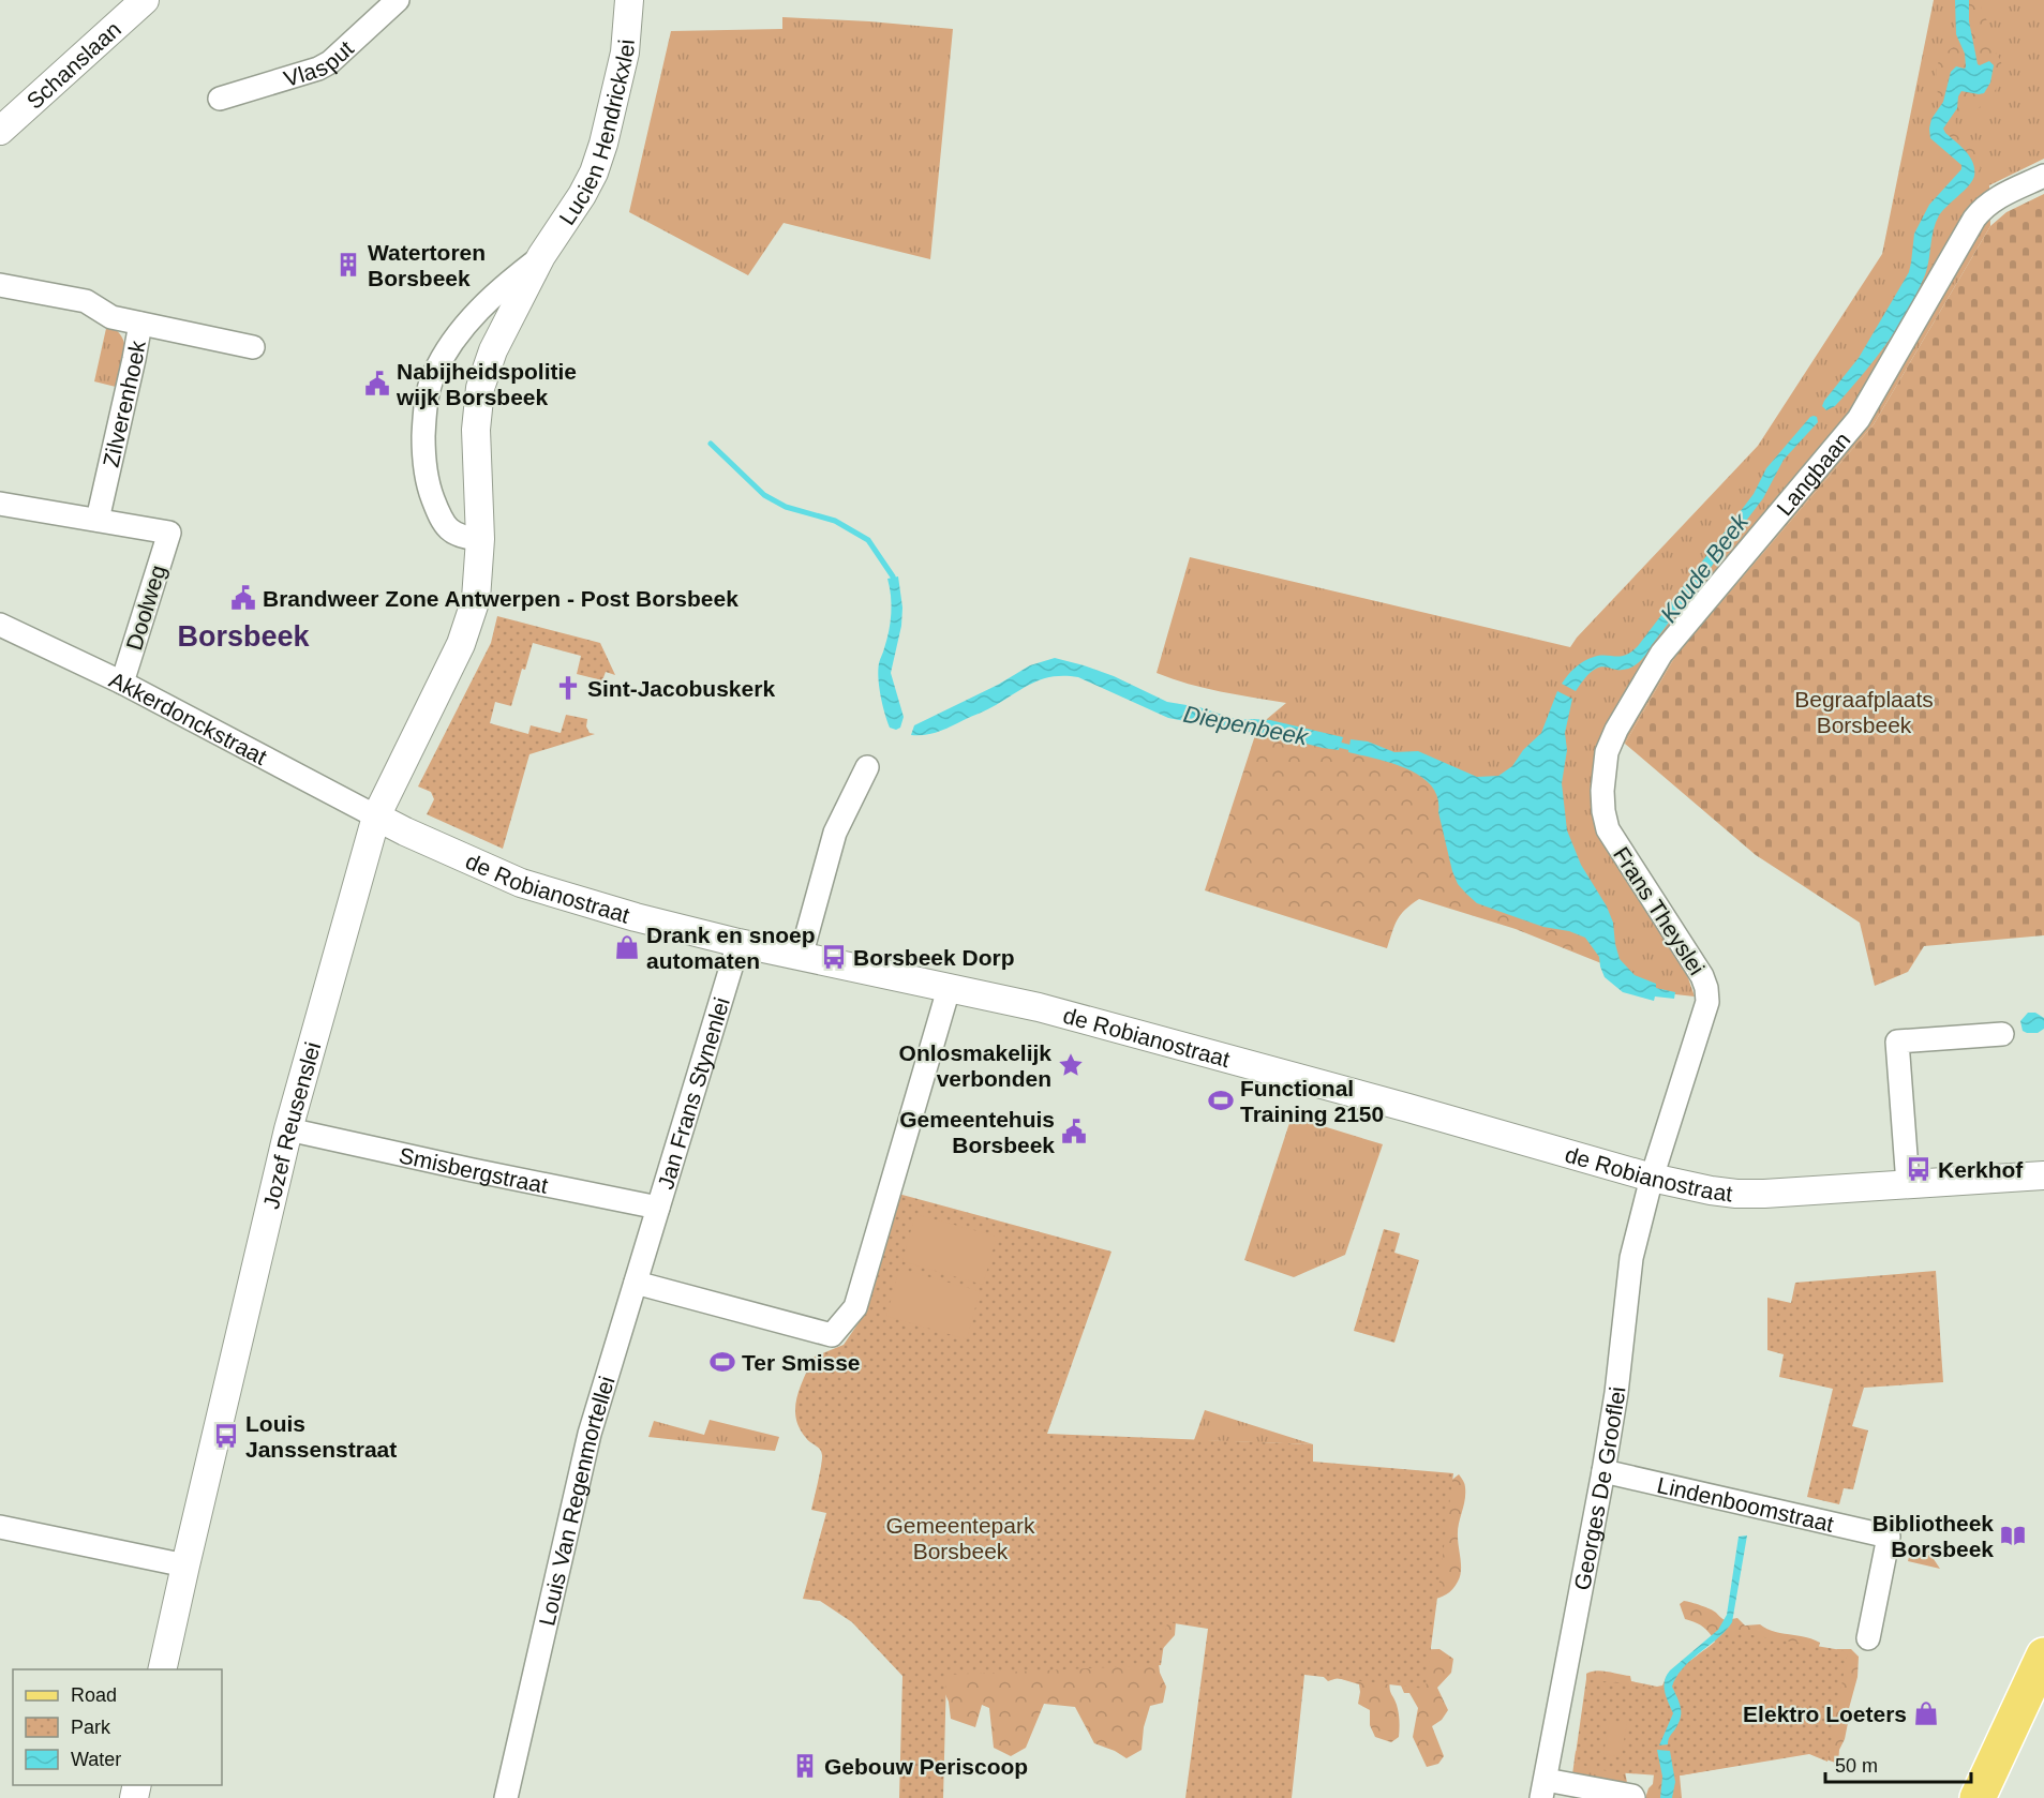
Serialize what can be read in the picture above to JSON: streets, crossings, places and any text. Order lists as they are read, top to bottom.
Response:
{
  "streets": {
    "street": [
      "Vlasput",
      "Schanslaan",
      "Lucien Hendrickxlei",
      "Zilverenhoek",
      "Langbaan",
      "Doolweg",
      "Akkerdonckstraat",
      "de Robianostraat",
      "Frans Theyslei",
      "Jan Frans Stynenlei",
      "Jozef Reusenslei",
      "Smisbergstraat",
      "Georges De Grooflei",
      "Louis Van Regenmortellei",
      "Lindenboomstraat"
    ]
  },
  "crossings": [
    ["Lucien Hendrickxlei", "Jozef Reusenslei"],
    ["Zilverenhoek", "Doolweg"],
    ["Langbaan", "Frans Theyslei"],
    ["Doolweg", "Akkerdonckstraat"],
    ["Akkerdonckstraat", "de Robianostraat"],
    ["Akkerdonckstraat", "Jozef Reusenslei"],
    ["de Robianostraat", "Frans Theyslei"],
    ["de Robianostraat", "Jan Frans Stynenlei"],
    ["de Robianostraat", "Jozef Reusenslei"],
    ["de Robianostraat", "Georges De Grooflei"],
    ["Frans Theyslei", "Georges De Grooflei"],
    ["Jan Frans Stynenlei", "Smisbergstraat"],
    ["Jan Frans Stynenlei", "Louis Van Regenmortellei"],
    ["Jozef Reusenslei", "Smisbergstraat"],
    ["Smisbergstraat", "Louis Van Regenmortellei"],
    ["Georges De Grooflei", "Lindenboomstraat"]
  ],
  "districts": ["Borsbeek"],
  "water": ["Koude Beek", "Diepenbeek"],
  "parks": ["Begraafplaats Borsbeek", "Gemeentepark Borsbeek"],
  "places": {
    "building": ["Watertoren Borsbeek", "Gebouw Periscoop"],
    "public building": ["Nabijheidspolitie wijk Borsbeek", "Brandweer Zone Antwerpen - Post Borsbeek", "Gemeentehuis Borsbeek"],
    "church": ["Sint-Jacobuskerk"],
    "shop": ["Drank en snoep automaten", "Elektro Loeters"],
    "bus stop": ["Borsbeek Dorp", "Kerkhof", "Louis Janssenstraat"],
    "place": ["Onlosmakelijk verbonden"],
    "sports": ["Functional Training 2150", "Ter Smisse"],
    "library": ["Bibliotheek Borsbeek"]
  },
  "legend": ["Road", "Park", "Water"],
  "scale_bar": "50 m"
}
